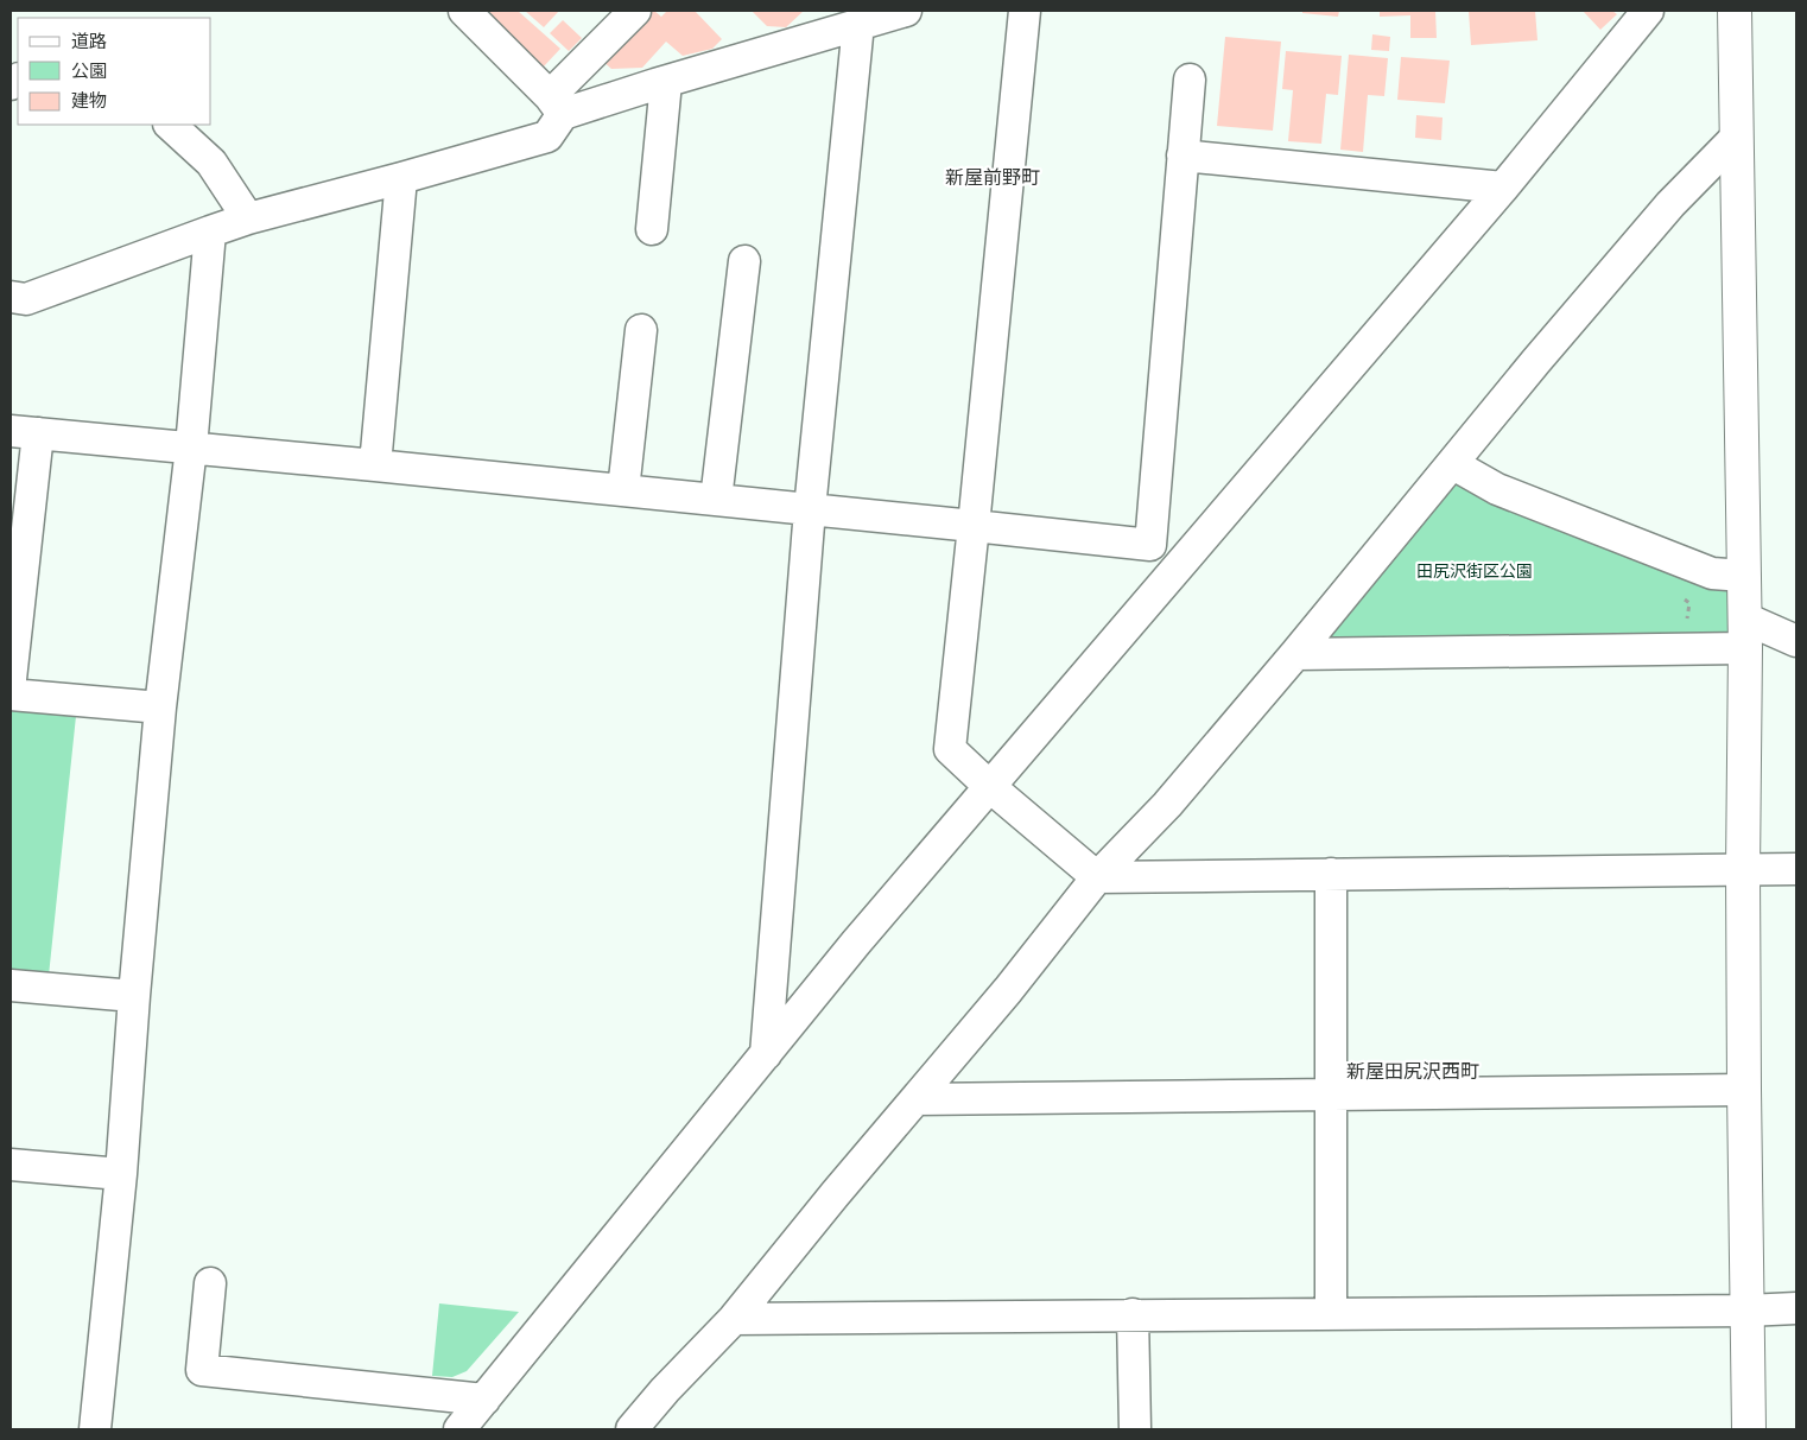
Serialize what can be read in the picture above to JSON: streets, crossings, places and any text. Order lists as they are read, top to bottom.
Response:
{
  "districts": ["新屋前野町", "新屋田尻沢西町"],
  "parks": ["田尻沢街区公園"],
  "legend": ["道路", "公園", "建物"]
}
